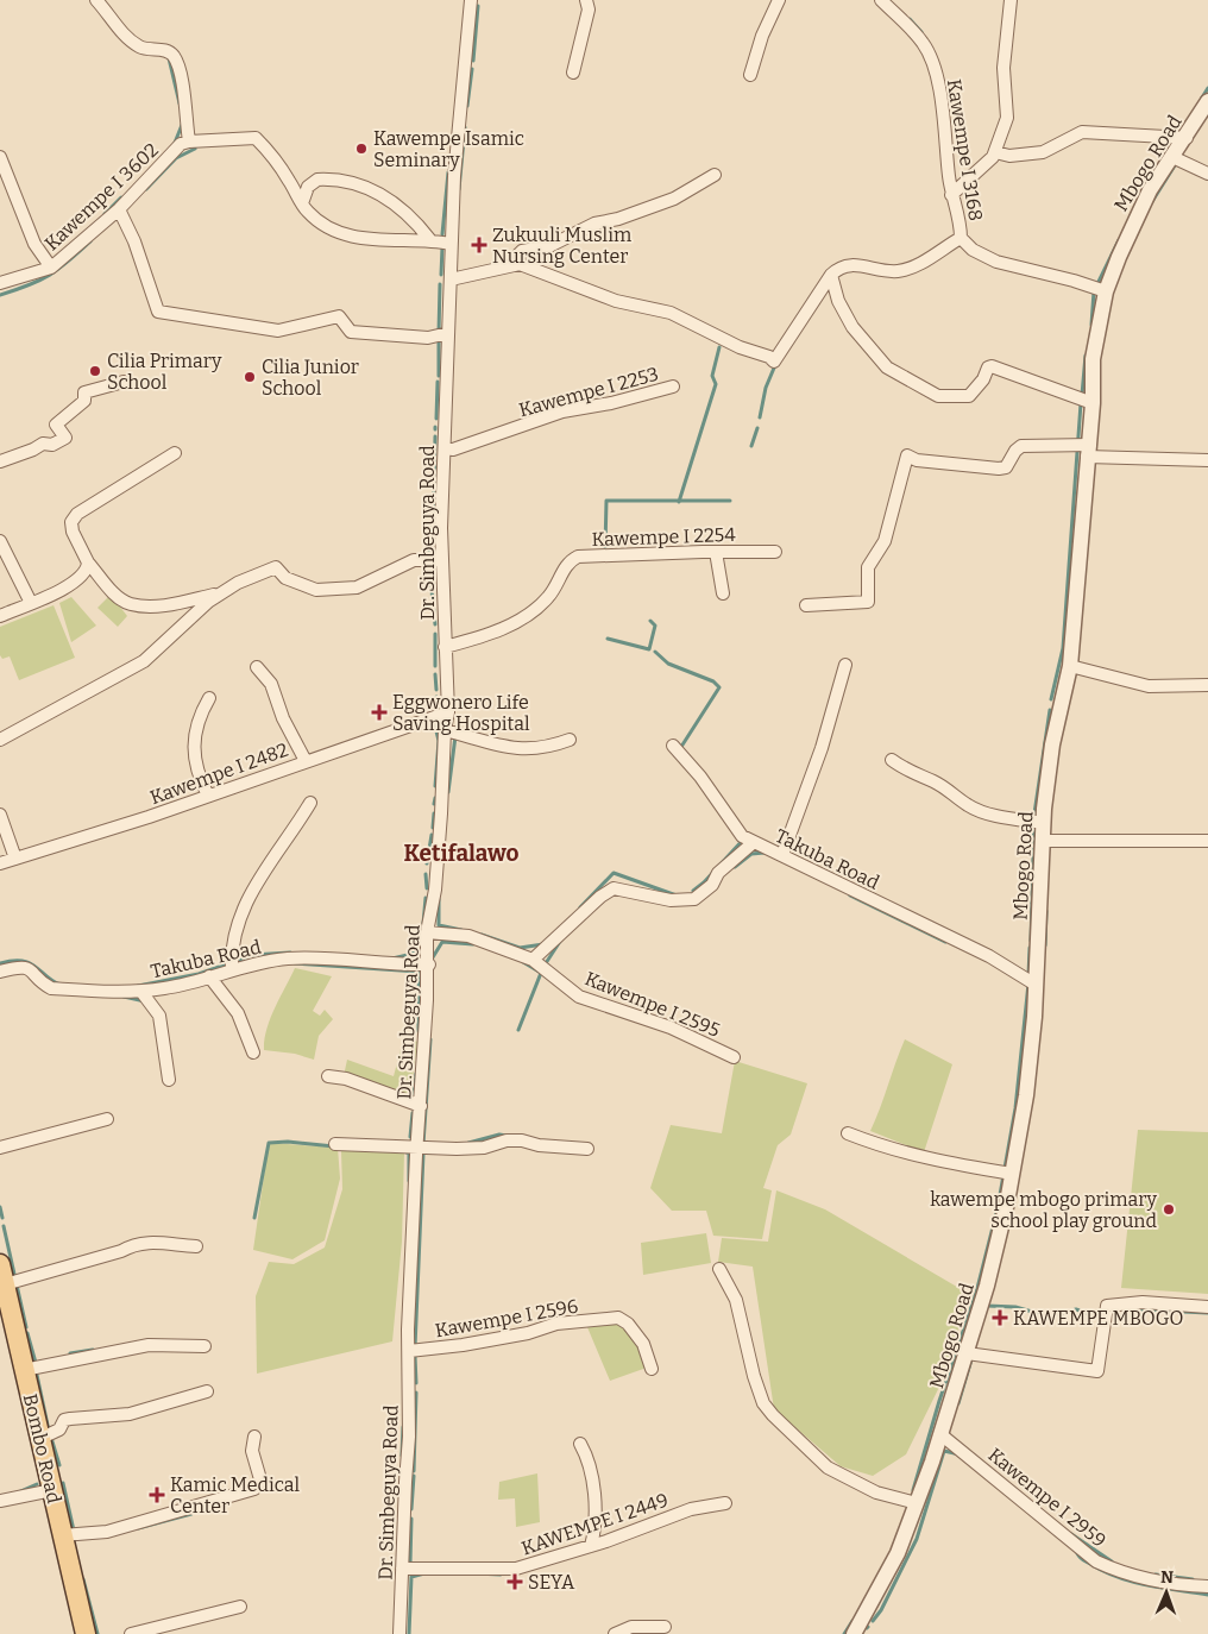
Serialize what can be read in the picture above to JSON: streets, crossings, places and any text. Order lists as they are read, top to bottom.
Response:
{
  "streets": {
    "main road": ["Bombo Road"],
    "street": [
      "Kawempe I 3168",
      "Mbogo Road",
      "Kawempe I 3602",
      "Kawempe I 2253",
      "Dr. Simbeguya Road",
      "Kawempe I 2254",
      "Kawempe I 2482",
      "Takuba Road",
      "Kawempe I 2595",
      "Kawempe I 2596",
      "Kawempe I 2959",
      "KAWEMPE I 2449"
    ]
  },
  "crossings": [
    ["Kawempe I 3168", "Mbogo Road"],
    ["Mbogo Road", "Takuba Road"],
    ["Mbogo Road", "Kawempe I 2959"],
    ["Kawempe I 2253", "Dr. Simbeguya Road"],
    ["Dr. Simbeguya Road", "Kawempe I 2254"],
    ["Dr. Simbeguya Road", "Kawempe I 2482"],
    ["Dr. Simbeguya Road", "Takuba Road"],
    ["Dr. Simbeguya Road", "Kawempe I 2596"],
    ["Dr. Simbeguya Road", "KAWEMPE I 2449"],
    ["Takuba Road", "Kawempe I 2595"]
  ],
  "districts": ["Ketifalawo"],
  "places": {
    "other": [
      "Kawempe Isamic Seminary",
      "Cilia Primary School",
      "Cilia Junior School",
      "kawempe mbogo primary school play ground"
    ],
    "health": [
      "Zukuuli Muslim Nursing Center",
      "Eggwonero Life Saving Hospital",
      "KAWEMPE MBOGO",
      "Kamic Medical Center",
      "SEYA"
    ]
  },
  "north": "top"
}
